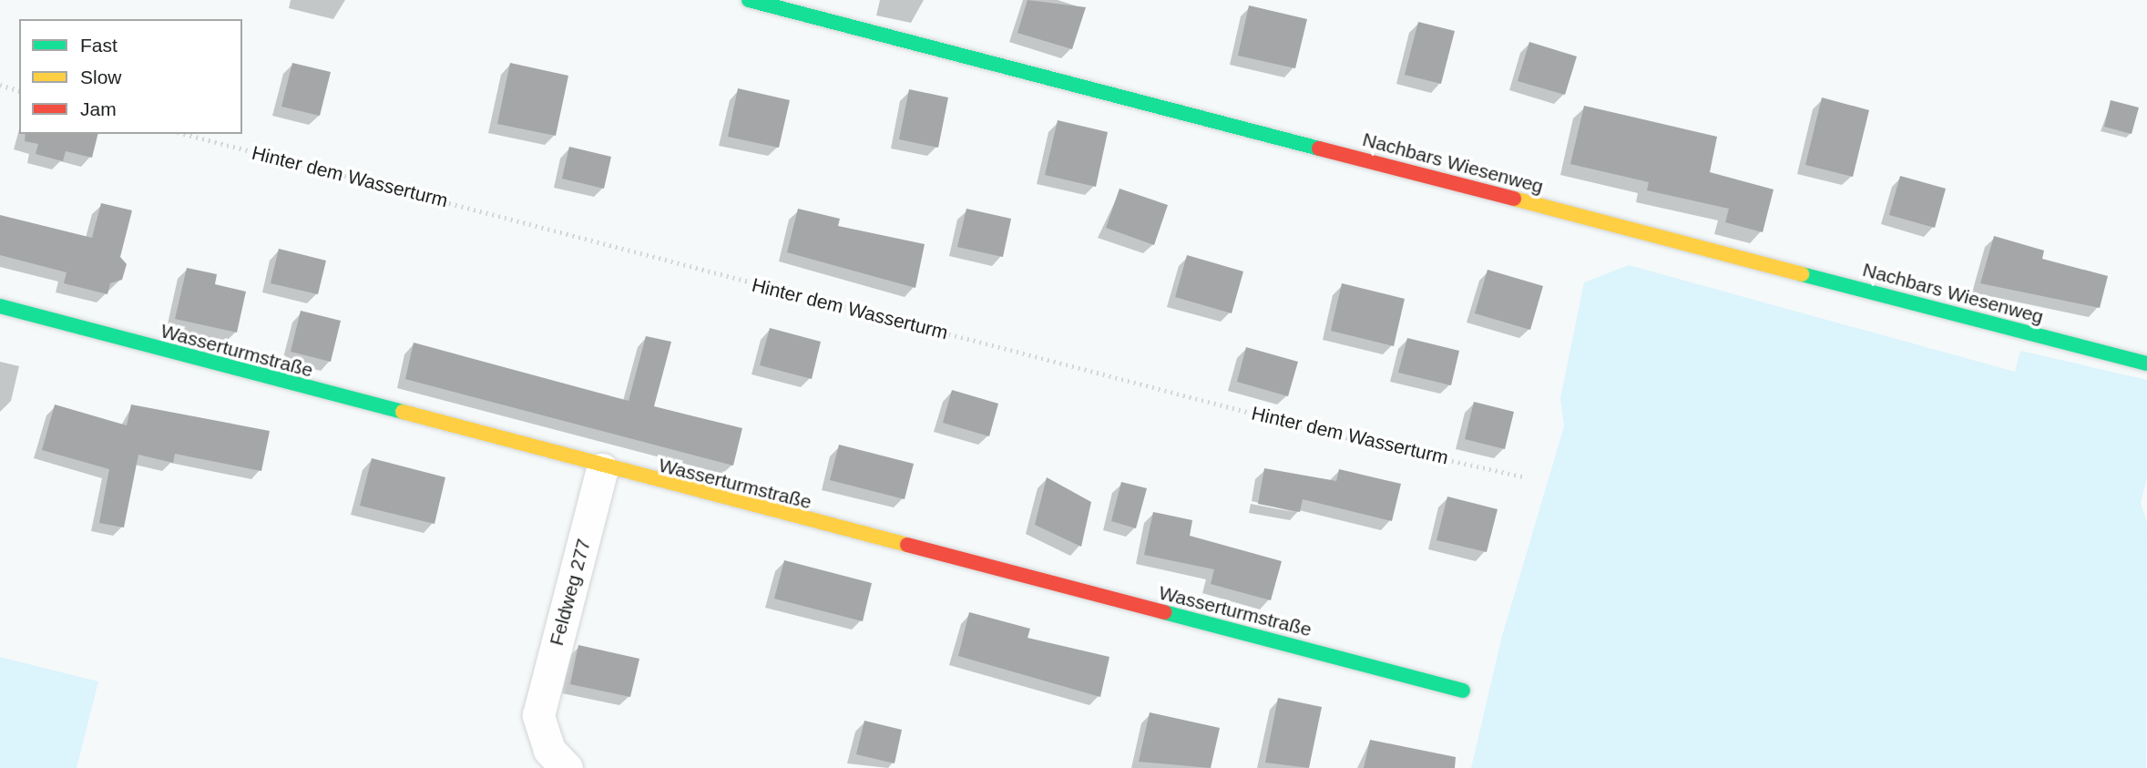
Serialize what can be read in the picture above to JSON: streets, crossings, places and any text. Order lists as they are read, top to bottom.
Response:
{
  "streets": {
    "street": ["Nachbars Wiesenweg", "Wasserturmstraße", "Feldweg 277"],
    "path": ["Hinter dem Wasserturm"]
  },
  "crossings": [
    ["Wasserturmstraße", "Feldweg 277"]
  ],
  "legend": ["Fast", "Slow", "Jam"]
}
